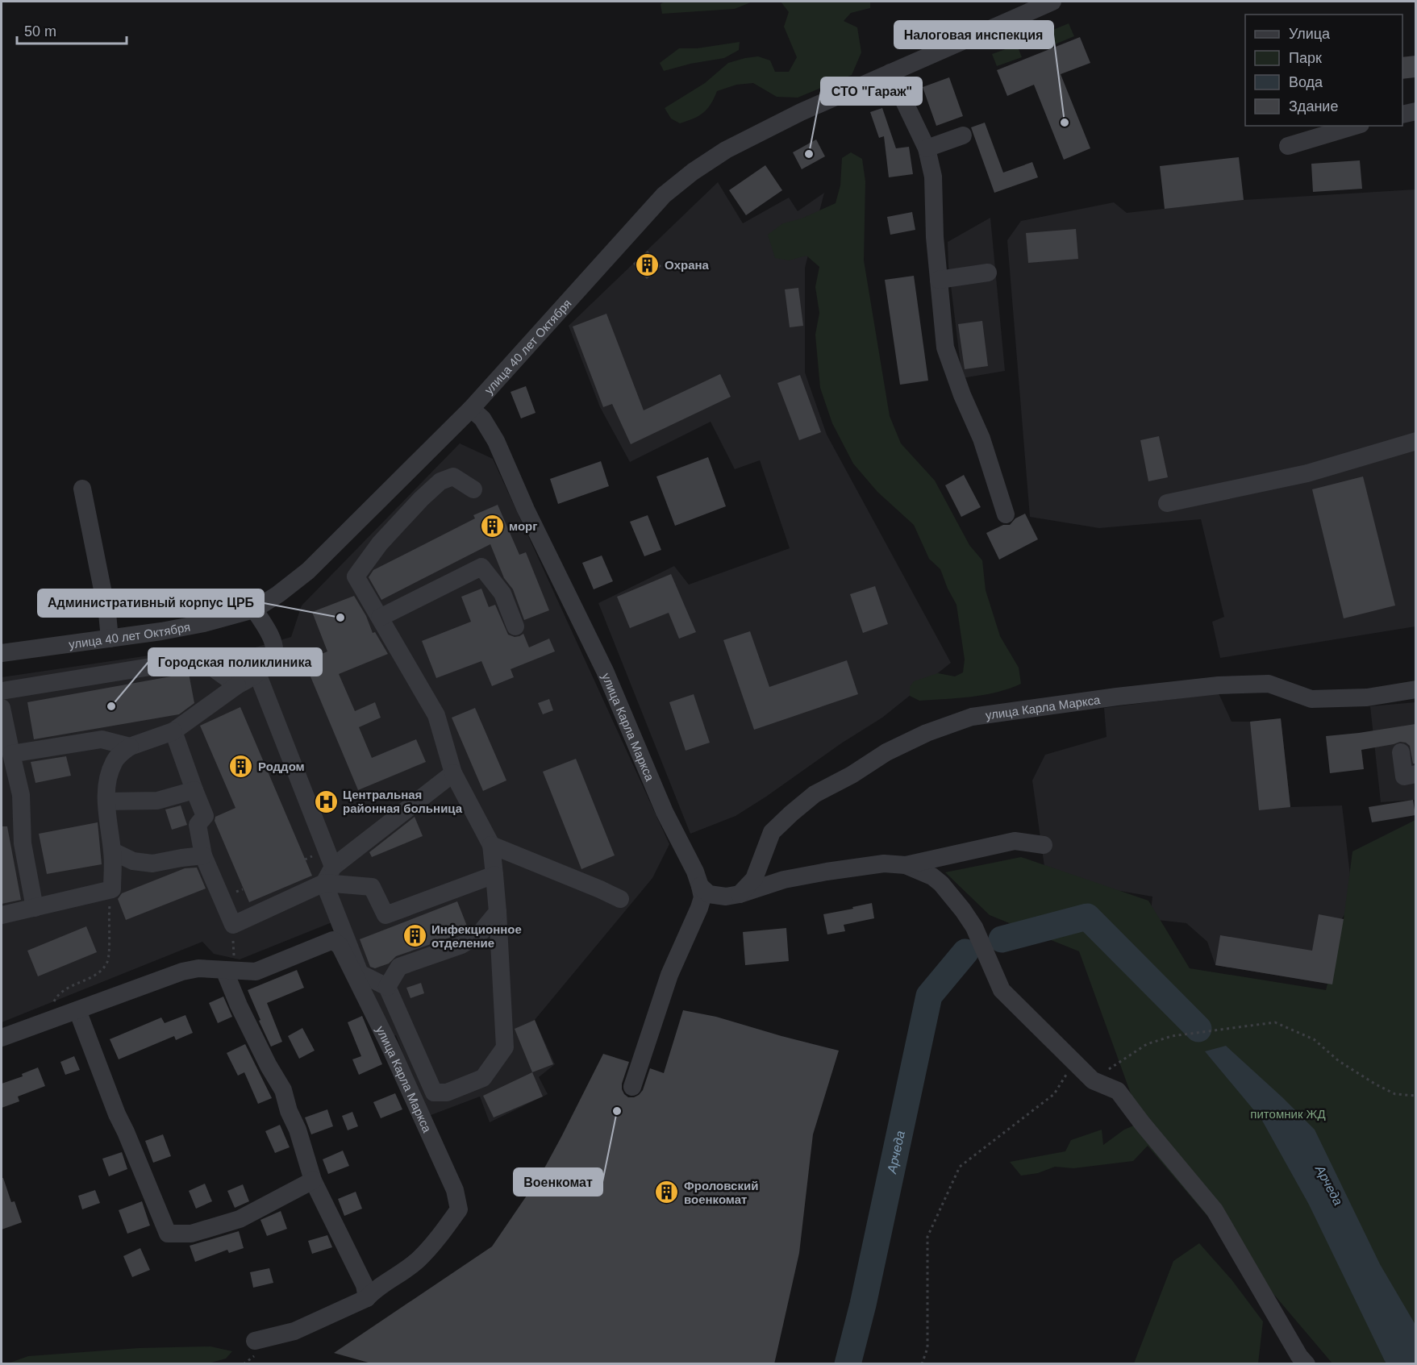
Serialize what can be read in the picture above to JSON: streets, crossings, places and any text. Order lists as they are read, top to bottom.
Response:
{
  "streets": {
    "street": ["улица 40 лет Октября", "улица Карла Маркса"]
  },
  "crossings": [
    ["улица 40 лет Октября", "улица Карла Маркса"]
  ],
  "water": ["Арчеда"],
  "parks": ["питомник ЖД"],
  "places": {
    "other": [
      "Налоговая инспекция",
      "СТО \"Гараж\"",
      "Административный корпус ЦРБ",
      "Городская поликлиника",
      "Военкомат"
    ],
    "building": [
      "Охрана",
      "морг",
      "Роддом",
      "Инфекционное отделение",
      "Фроловский военкомат"
    ],
    "hospital": ["Центральная районная больница"]
  },
  "legend": [
    "Улица",
    "Парк",
    "Вода",
    "Здание"
  ],
  "scale_bar": "50 m"
}
